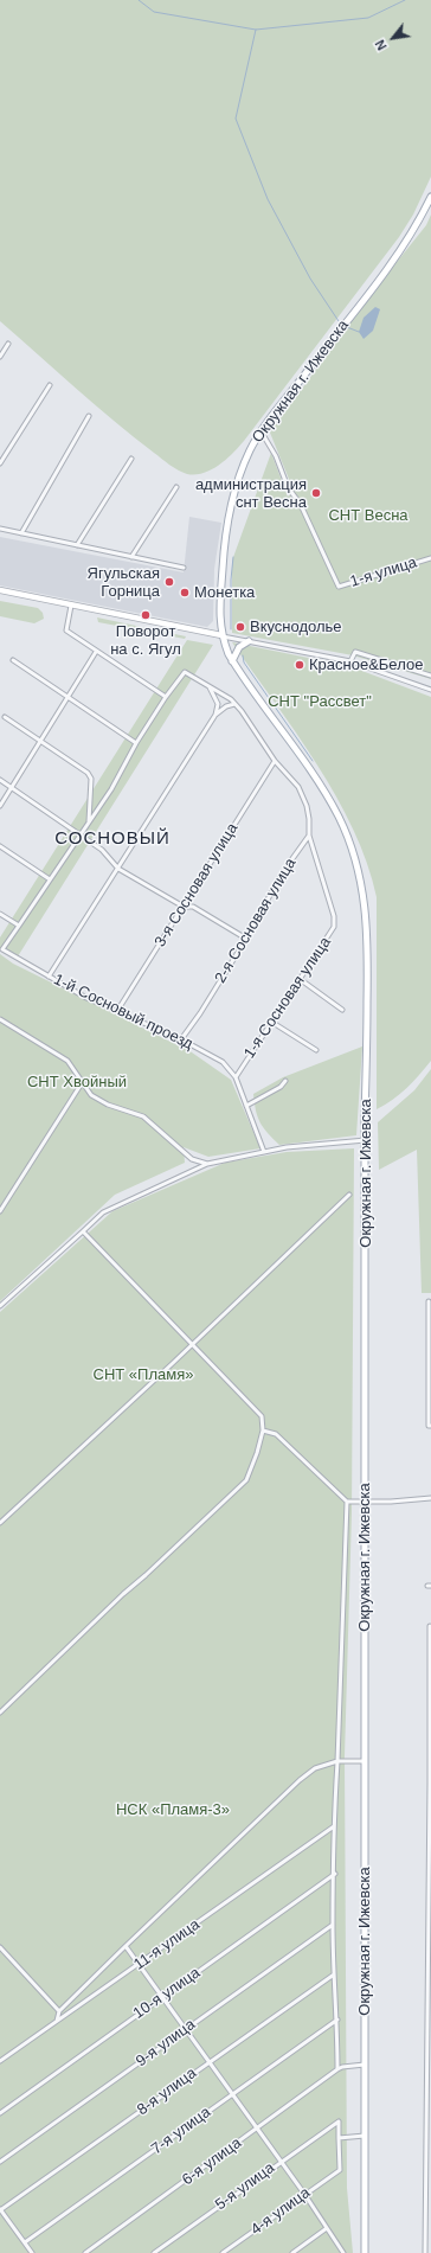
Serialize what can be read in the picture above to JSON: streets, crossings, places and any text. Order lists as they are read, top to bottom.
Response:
{
  "streets": {
    "main road": ["Окружная г. Ижевска"],
    "street": [
      "1-я улица",
      "3-я Сосновая улица",
      "2-я Сосновая улица",
      "1-я Сосновая улица",
      "1-й Сосновый проезд",
      "11-я улица",
      "10-я улица",
      "9-я улица",
      "8-я улица",
      "7-я улица",
      "6-я улица",
      "5-я улица",
      "4-я улица"
    ]
  },
  "crossings": [
    ["Окружная г. Ижевска", "1-я улица"],
    ["3-я Сосновая улица", "1-й Сосновый проезд"],
    ["2-я Сосновая улица", "1-я Сосновая улица"],
    ["2-я Сосновая улица", "1-й Сосновый проезд"],
    ["1-я Сосновая улица", "1-й Сосновый проезд"],
    ["5-я улица", "4-я улица"]
  ],
  "districts": ["СОСНОВЫЙ"],
  "parks": [
    "СНТ Весна",
    "СНТ \"Рассвет\"",
    "СНТ Хвойный",
    "СНТ «Пламя»",
    "НСК «Пламя-3»"
  ],
  "places": [
    "администрация снт Весна",
    "Ягульская Горница",
    "Монетка",
    "Поворот на с. Ягул",
    "Вкуснодолье",
    "Красное&Белое"
  ],
  "north": "bottom left"
}
